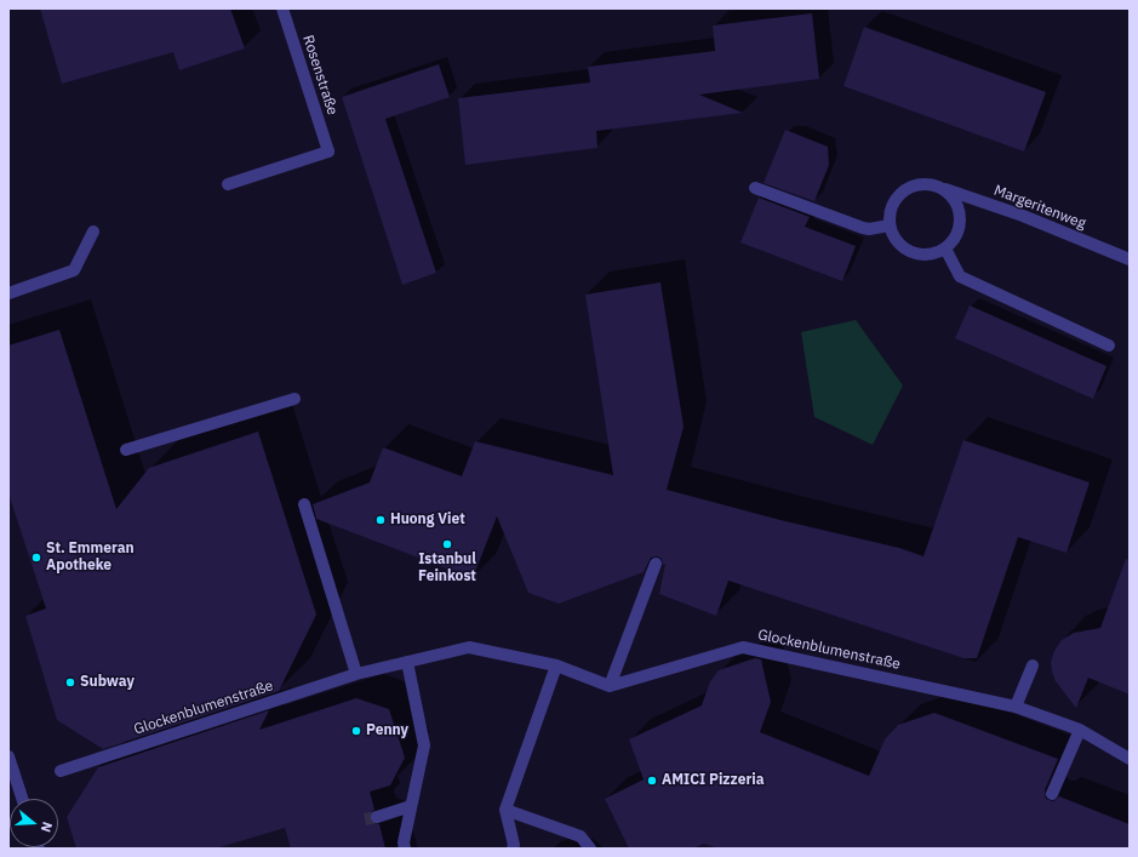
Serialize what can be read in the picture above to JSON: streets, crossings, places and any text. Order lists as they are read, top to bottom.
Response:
{
  "streets": {
    "street": ["Rosenstraße", "Margeritenweg", "Glockenblumenstraße"]
  },
  "places": [
    "Huong Viet",
    "Istanbul Feinkost",
    "St. Emmeran Apotheke",
    "Subway",
    "Penny",
    "AMICI Pizzeria"
  ],
  "north": "right"
}
